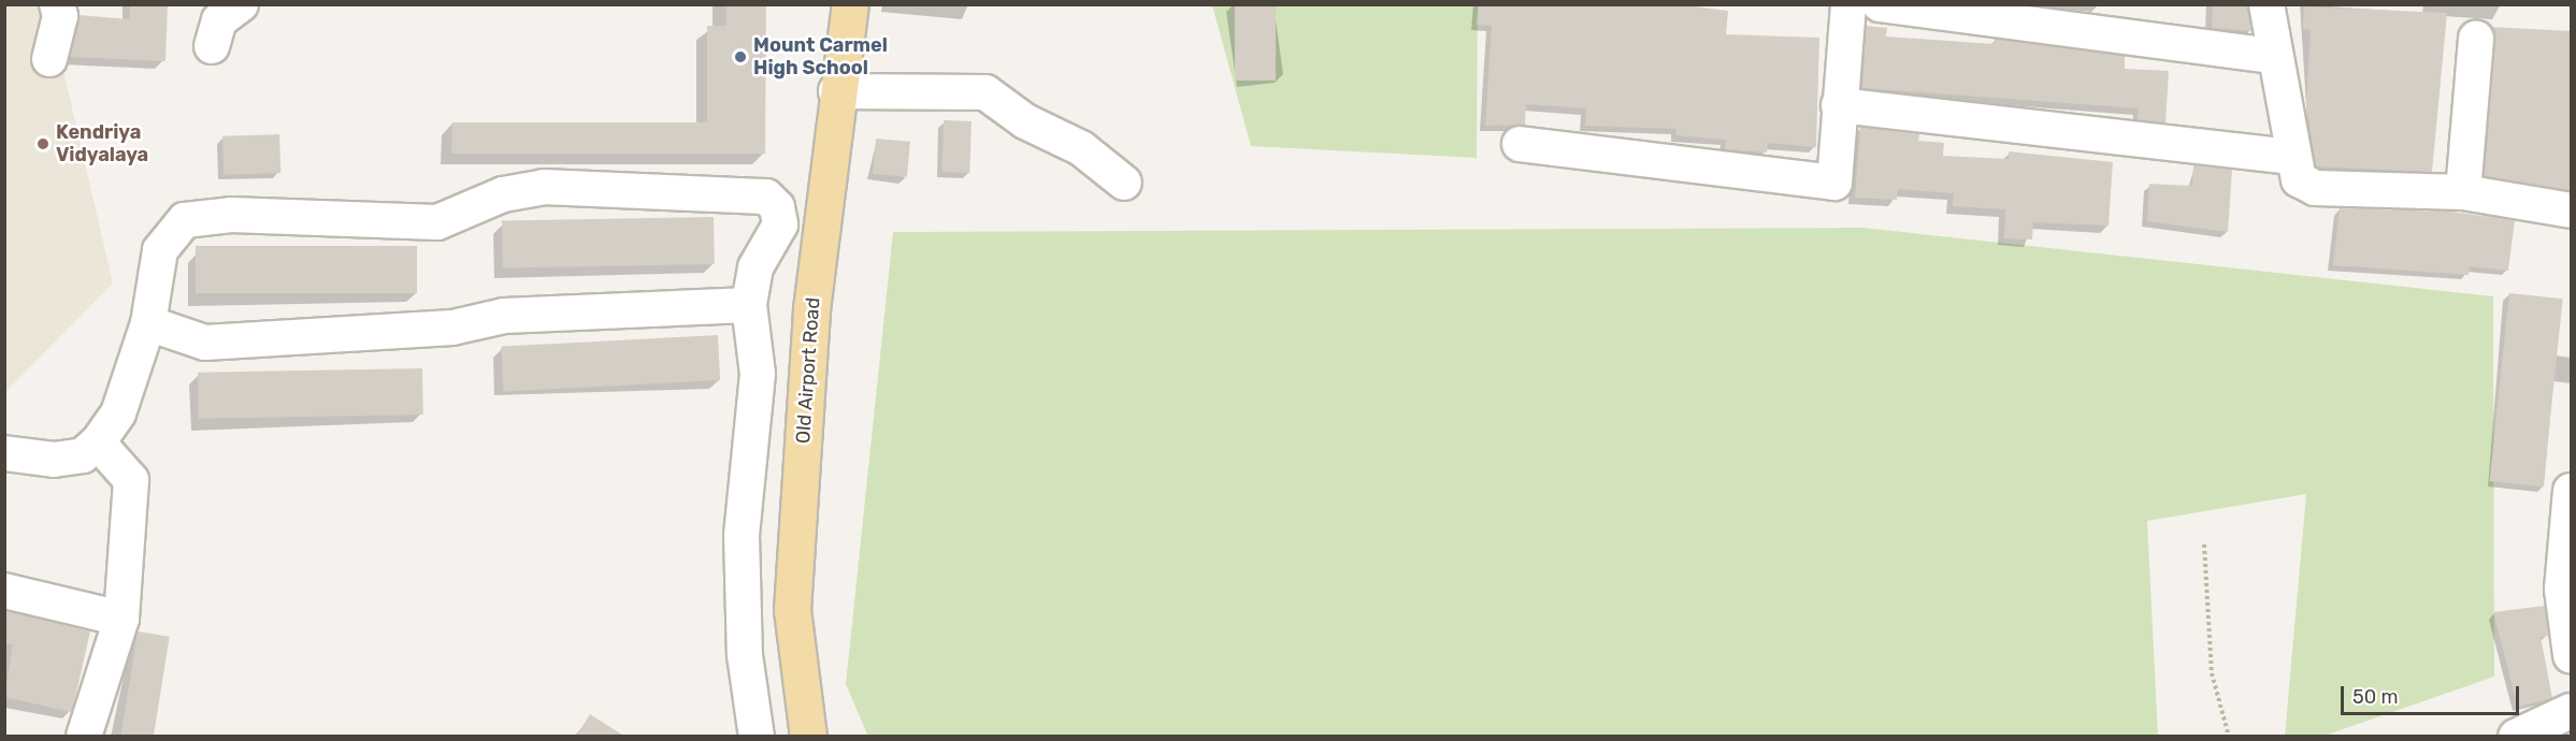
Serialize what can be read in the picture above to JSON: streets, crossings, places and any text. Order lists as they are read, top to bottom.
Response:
{
  "streets": {
    "main road": ["Old Airport Road"]
  },
  "places": ["Mount Carmel High School", "Kendriya Vidyalaya"],
  "scale_bar": "50 m"
}
